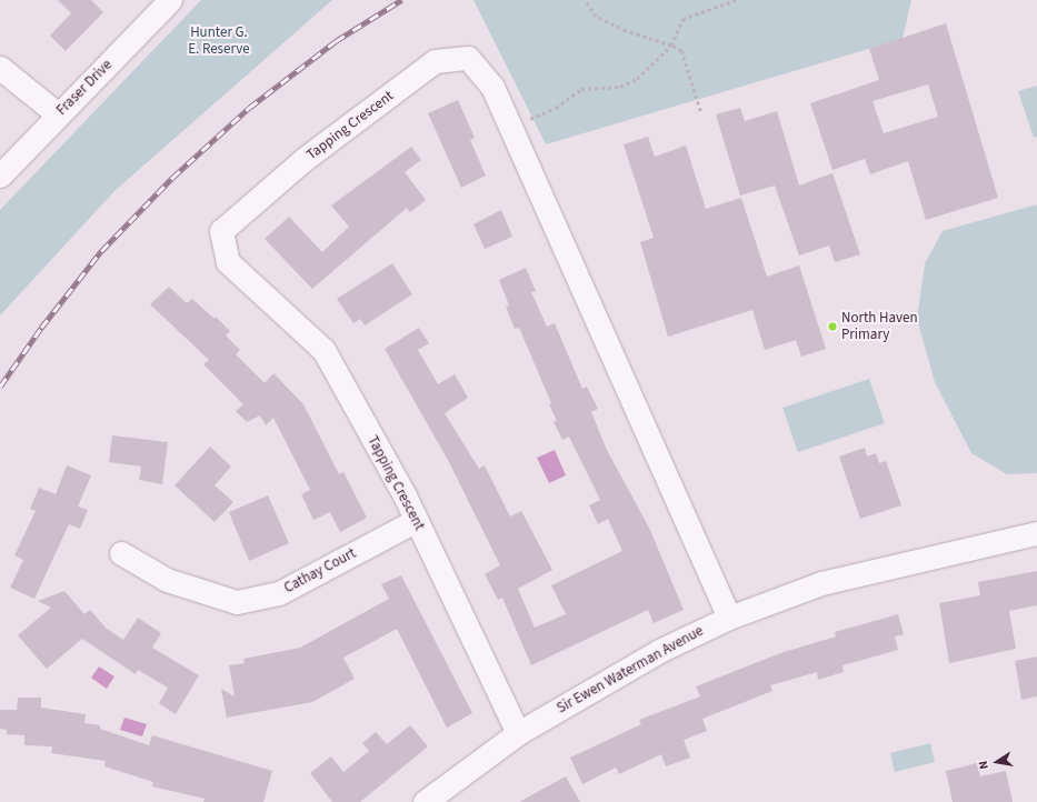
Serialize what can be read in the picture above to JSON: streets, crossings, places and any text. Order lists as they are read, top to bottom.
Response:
{
  "streets": {
    "street": [
      "Fraser Drive",
      "Tapping Crescent",
      "Cathay Court",
      "Sir Ewen Waterman Avenue"
    ]
  },
  "crossings": [
    ["Tapping Crescent", "Cathay Court"],
    ["Tapping Crescent", "Sir Ewen Waterman Avenue"]
  ],
  "parks": ["Hunter G. E. Reserve"],
  "places": ["North Haven Primary"],
  "north": "left"
}
